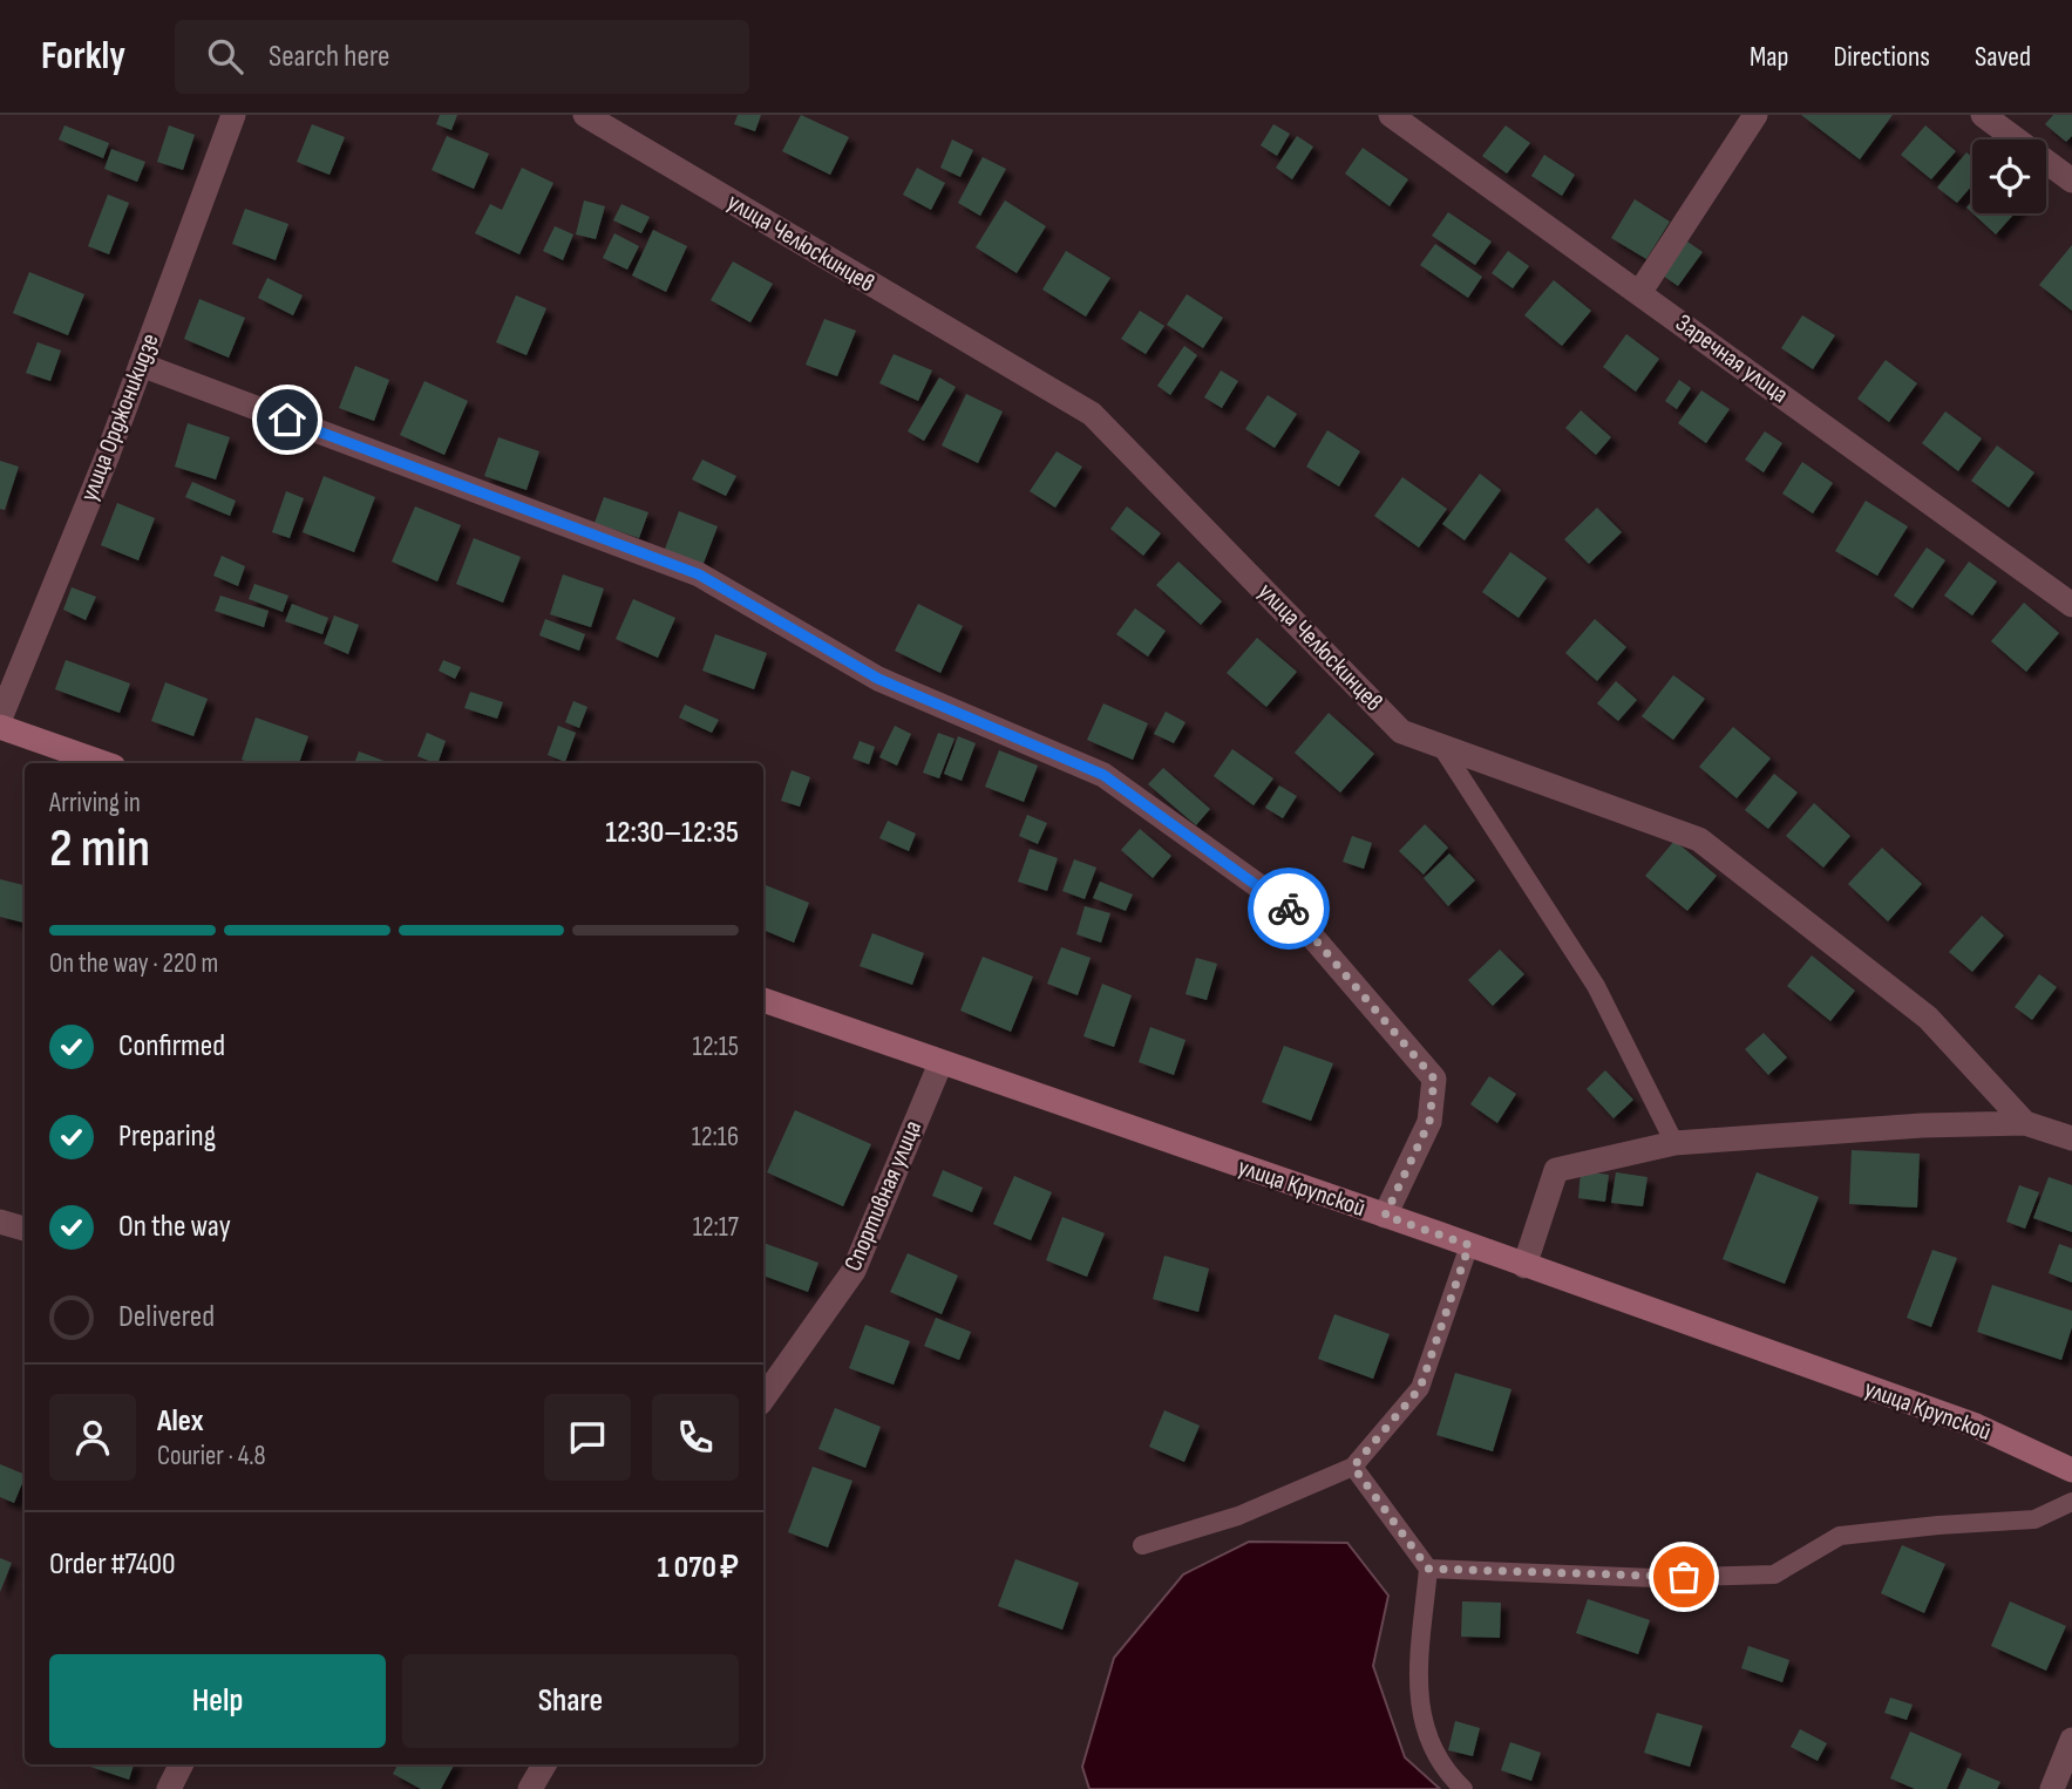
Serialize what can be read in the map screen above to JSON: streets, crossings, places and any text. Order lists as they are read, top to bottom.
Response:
{
  "streets": {
    "street": [
      "улица Челюскинцев",
      "Заречная улица",
      "улица Орджоникидзе",
      "улица Крупской",
      "Спортивная улица"
    ]
  },
  "crossings": [
    ["улица Крупской", "Спортивная улица"]
  ],
  "page": {
    "header": "Forkly",
    "search": "Search here",
    "nav": ["Map", "Directions", "Saved"],
    "heading": ["2 min", "Arriving in", "12:30–12:35"],
    "panel": [
      "Alex",
      "Courier · 4.8",
      "Order #7400",
      "1 070 ₽"
    ],
    "bar": "On the way · 220 m",
    "list": [
      ["Confirmed", "12:15"],
      ["Preparing", "12:16"],
      ["On the way", "12:17"],
      "Delivered"
    ],
    "buttons": ["Help", "Share"]
  }
}
